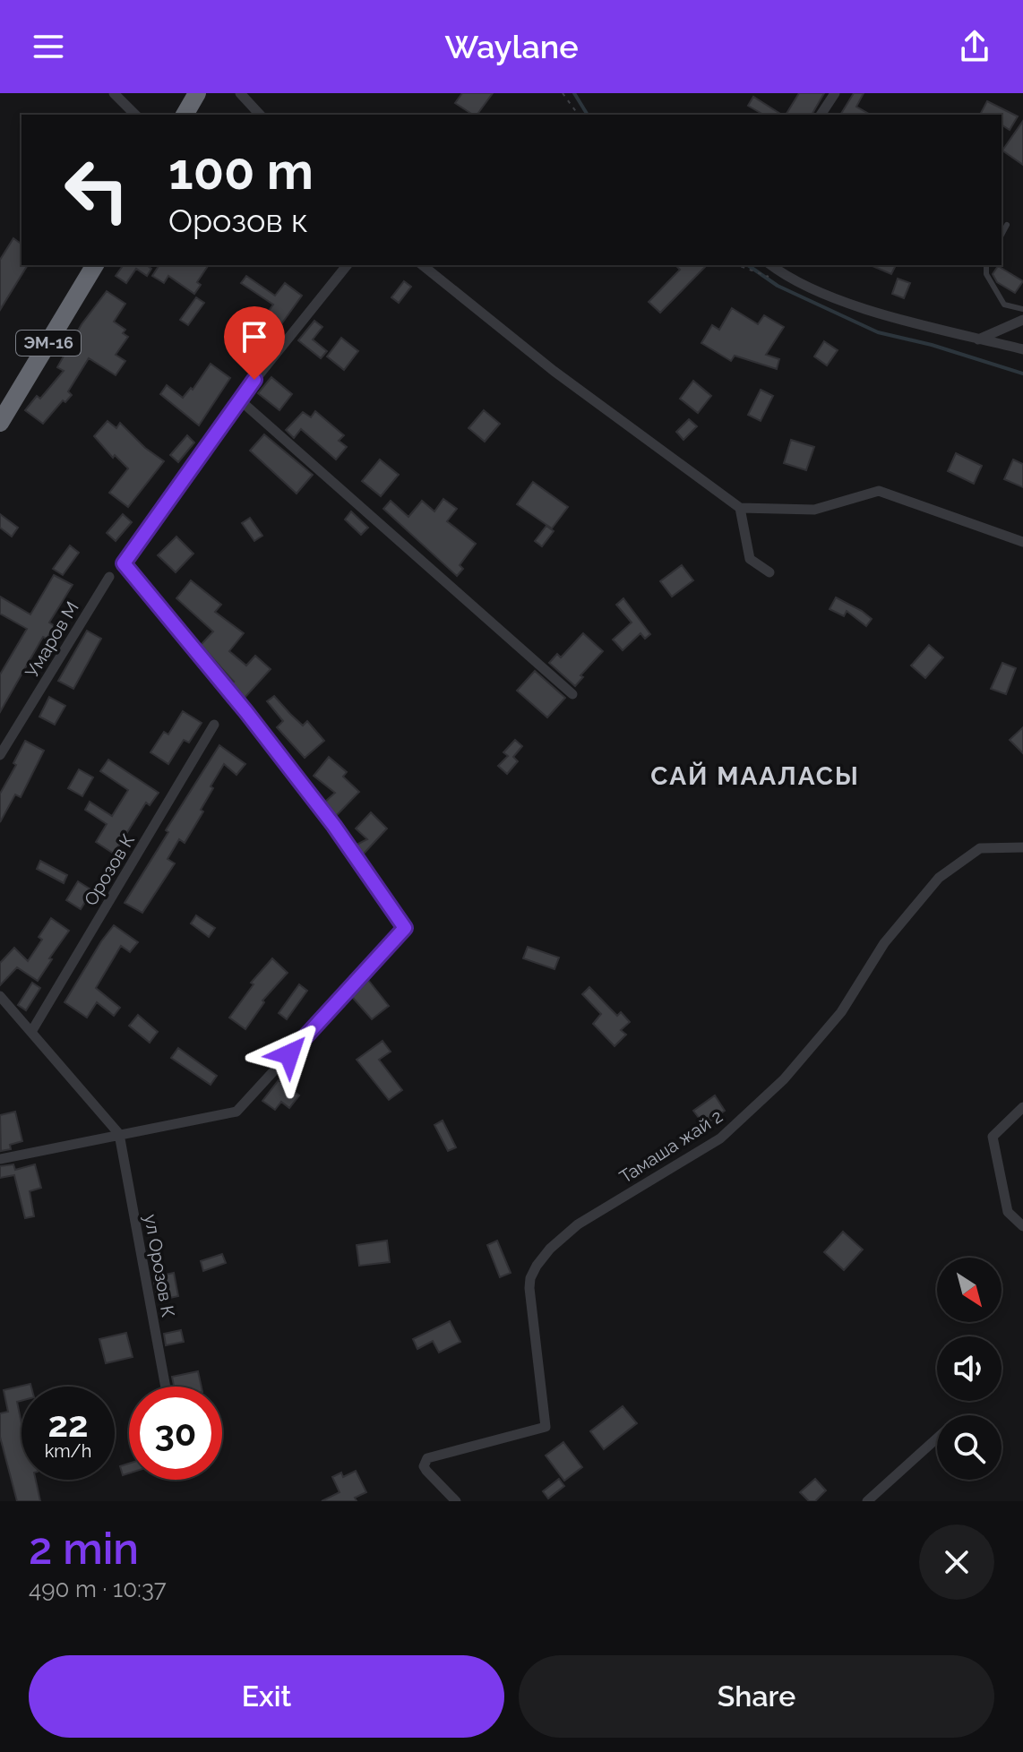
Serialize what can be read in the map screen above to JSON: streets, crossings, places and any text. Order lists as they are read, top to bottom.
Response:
{
  "streets": {
    "highway": ["ЭМ-16"],
    "street": [
      "Умаров М",
      "Орозов К",
      "Тамаша жай 2",
      "ул Орозов К"
    ]
  },
  "districts": ["САЙ МААЛАСЫ"],
  "north": "bottom right",
  "page": {
    "header": "Waylane",
    "turn": ["100 m", "Орозов к"],
    "speed": "22 km/h",
    "limit": "30",
    "heading": ["2 min", "490 m · 10:37"],
    "buttons": ["Exit", "Share"]
  }
}
